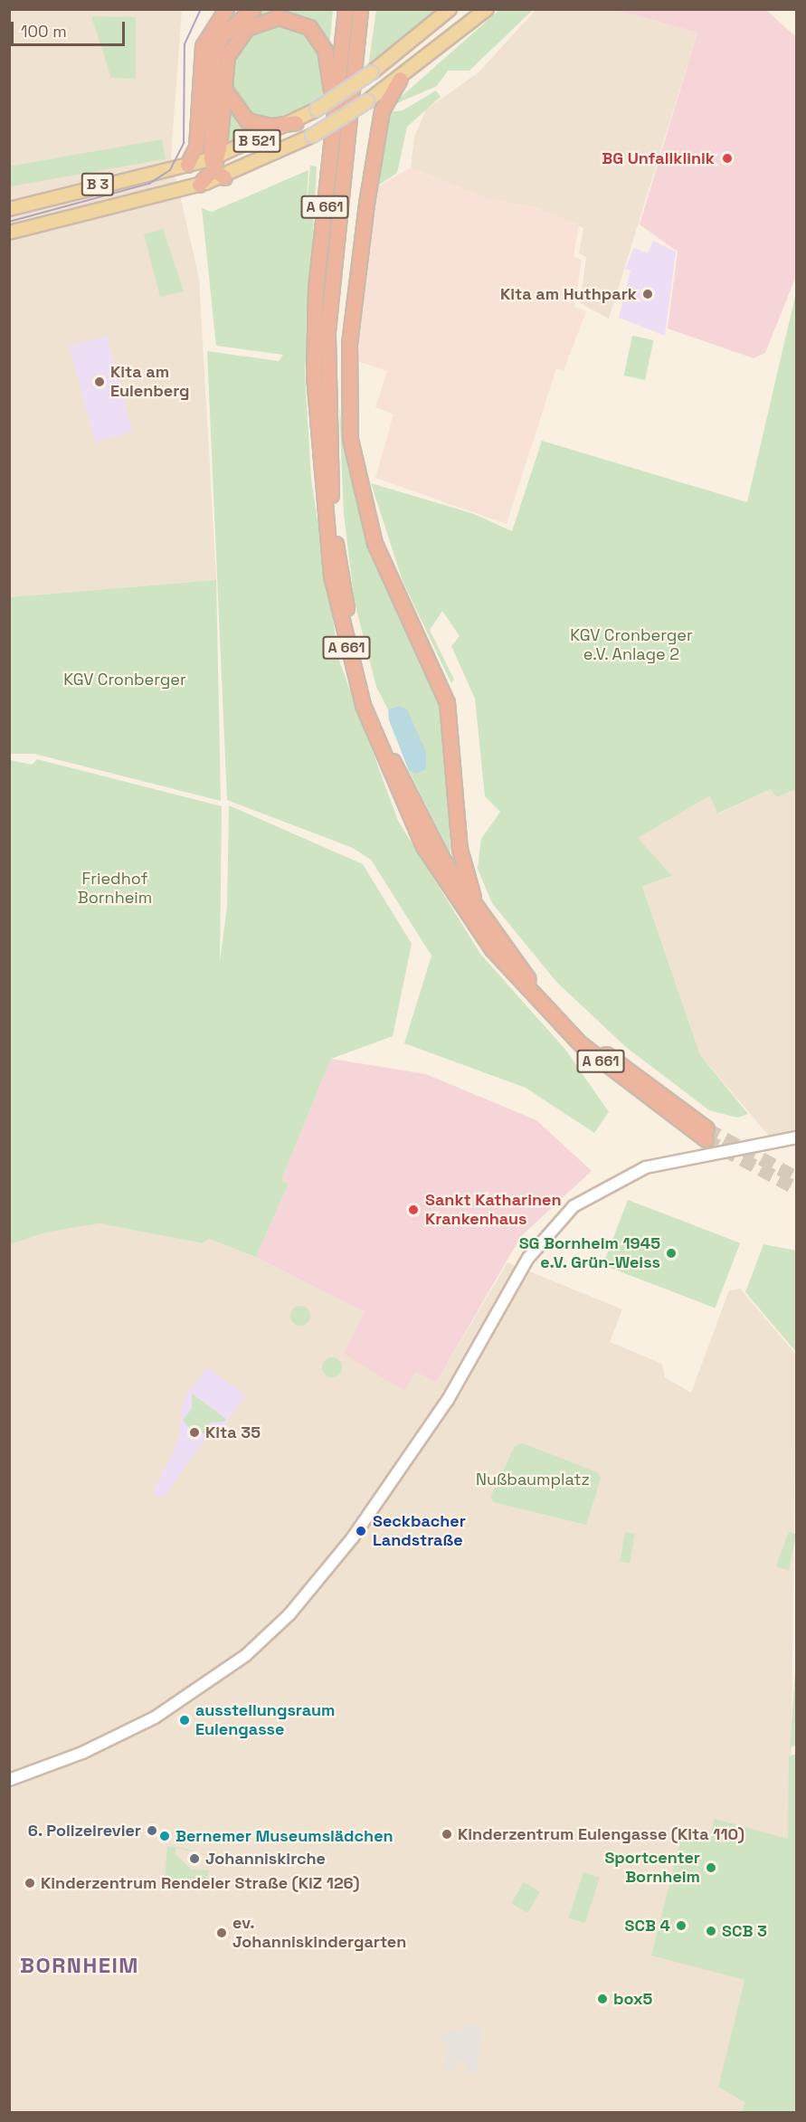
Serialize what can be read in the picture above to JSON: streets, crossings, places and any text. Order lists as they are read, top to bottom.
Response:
{
  "streets": {
    "highway": ["A 661"],
    "main road": ["B 521", "B 3"]
  },
  "crossings": [
    ["B 521", "B 3"]
  ],
  "districts": ["BORNHEIM"],
  "parks": [
    "KGV Cronberger e.V. Anlage 2",
    "KGV Cronberger",
    "Friedhof Bornheim",
    "Nußbaumplatz"
  ],
  "places": [
    "BG Unfallklinik",
    "Kita am Huthpark",
    "Kita am Eulenberg",
    "Sankt Katharinen Krankenhaus",
    "SG Bornheim 1945 e.V. Grün-Weiss",
    "Kita 35",
    "Seckbacher Landstraße",
    "ausstellungsraum Eulengasse",
    "6. Polizeirevier",
    "Kinderzentrum Eulengasse (Kita 110)",
    "Bernemer Museumslädchen",
    "Johanniskirche",
    "Sportcenter Bornheim",
    "Kinderzentrum Rendeler Straße (KiZ 126)",
    "SCB 4",
    "SCB 3",
    "ev. Johanniskindergarten",
    "box5"
  ],
  "scale_bar": "100 m"
}
